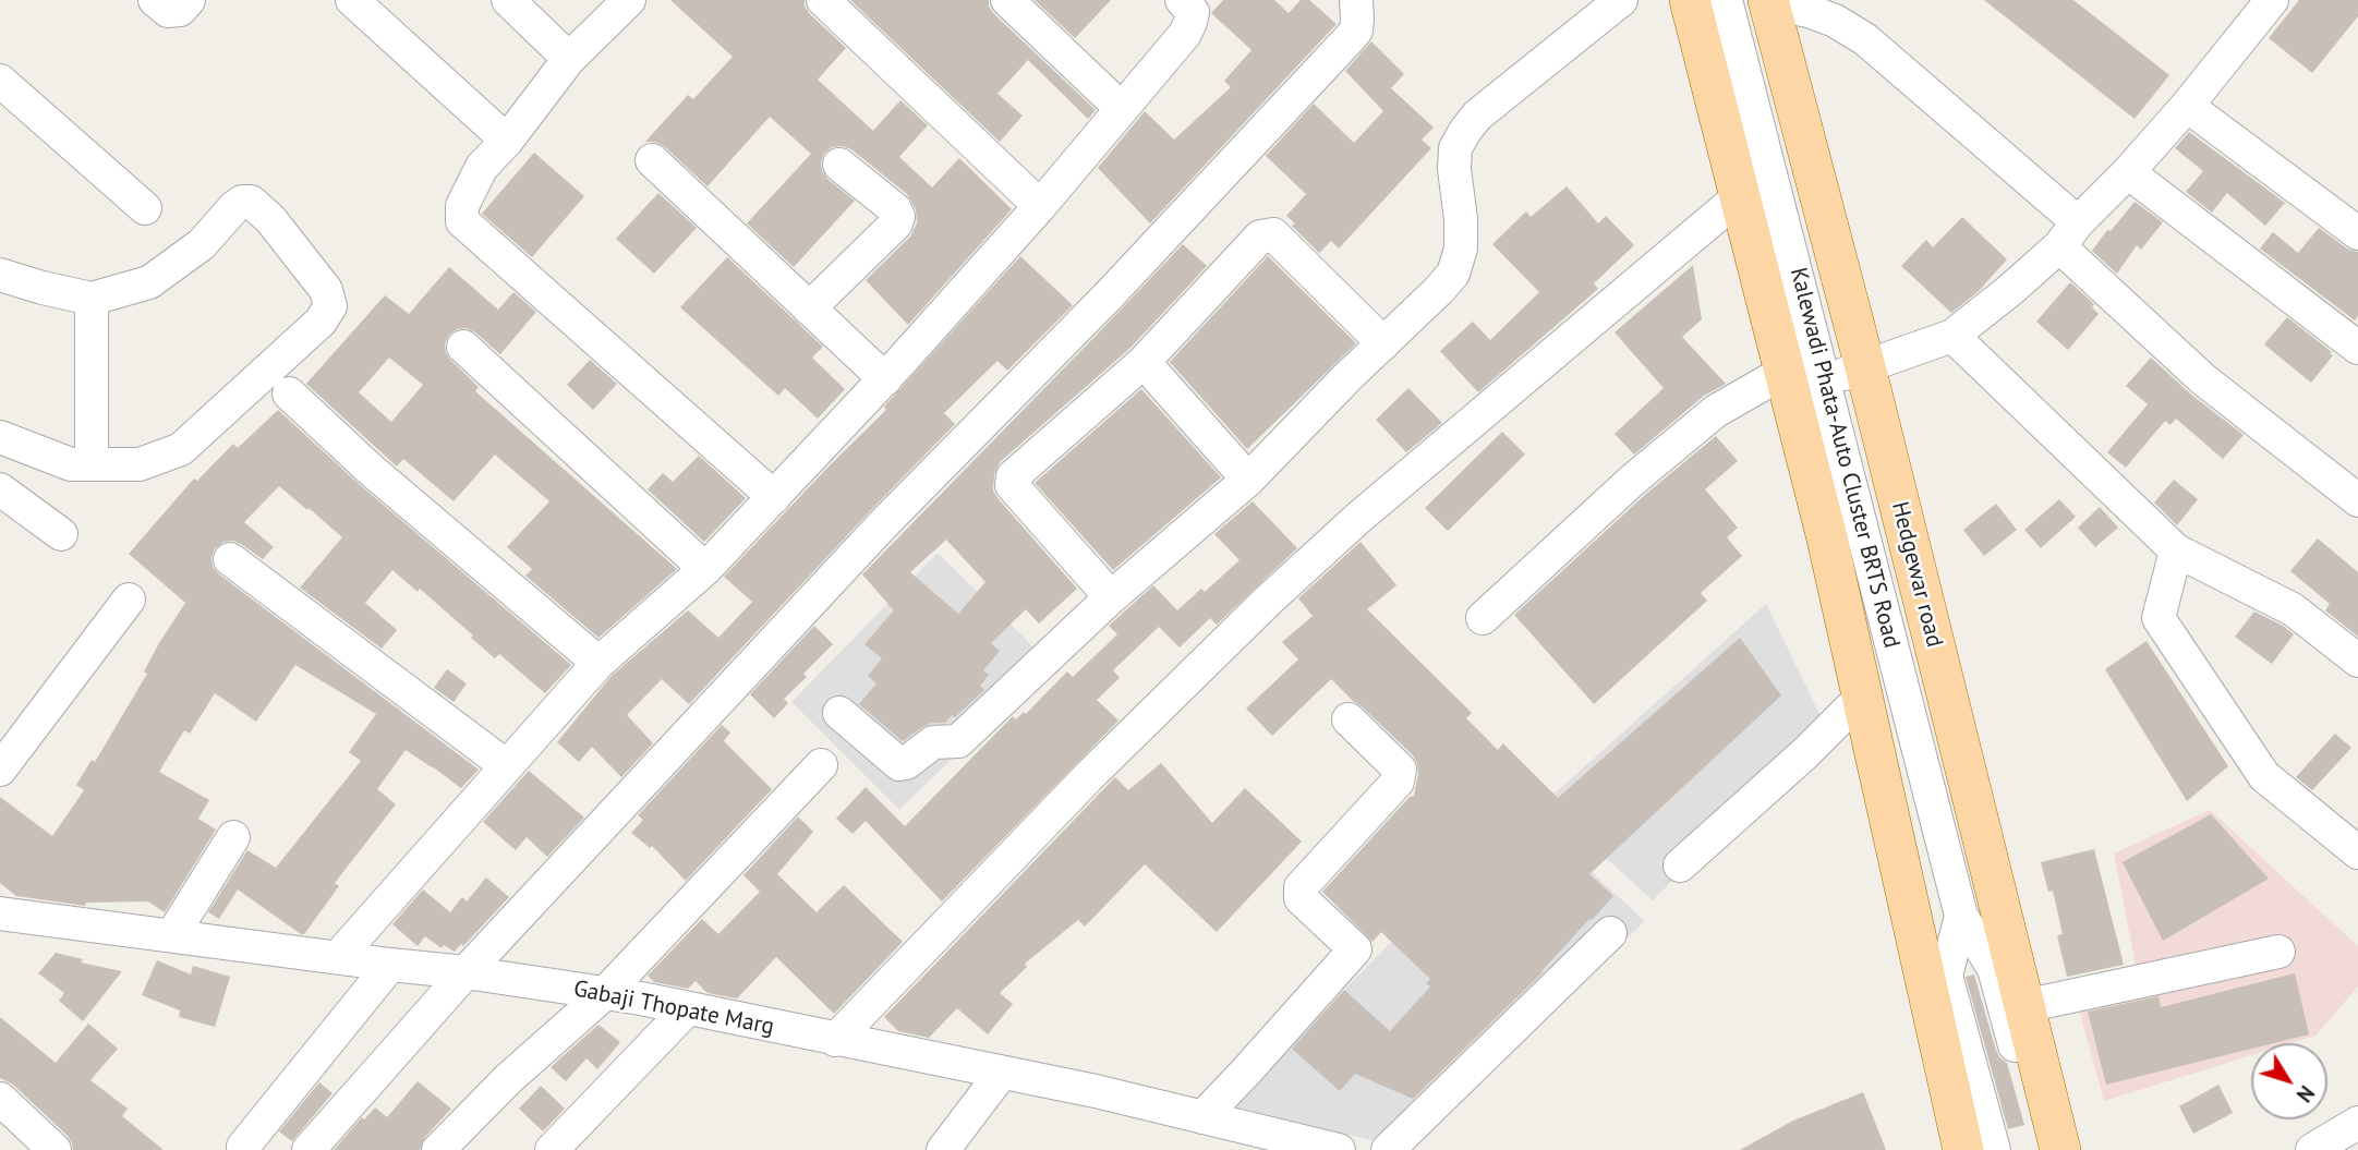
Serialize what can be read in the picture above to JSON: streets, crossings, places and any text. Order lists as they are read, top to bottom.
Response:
{
  "streets": {
    "main road": ["Hedgewar road"],
    "street": ["Kalewadi Phata-Auto Cluster BRTS Road", "Gabaji Thopate Marg"]
  },
  "north": "bottom right"
}
